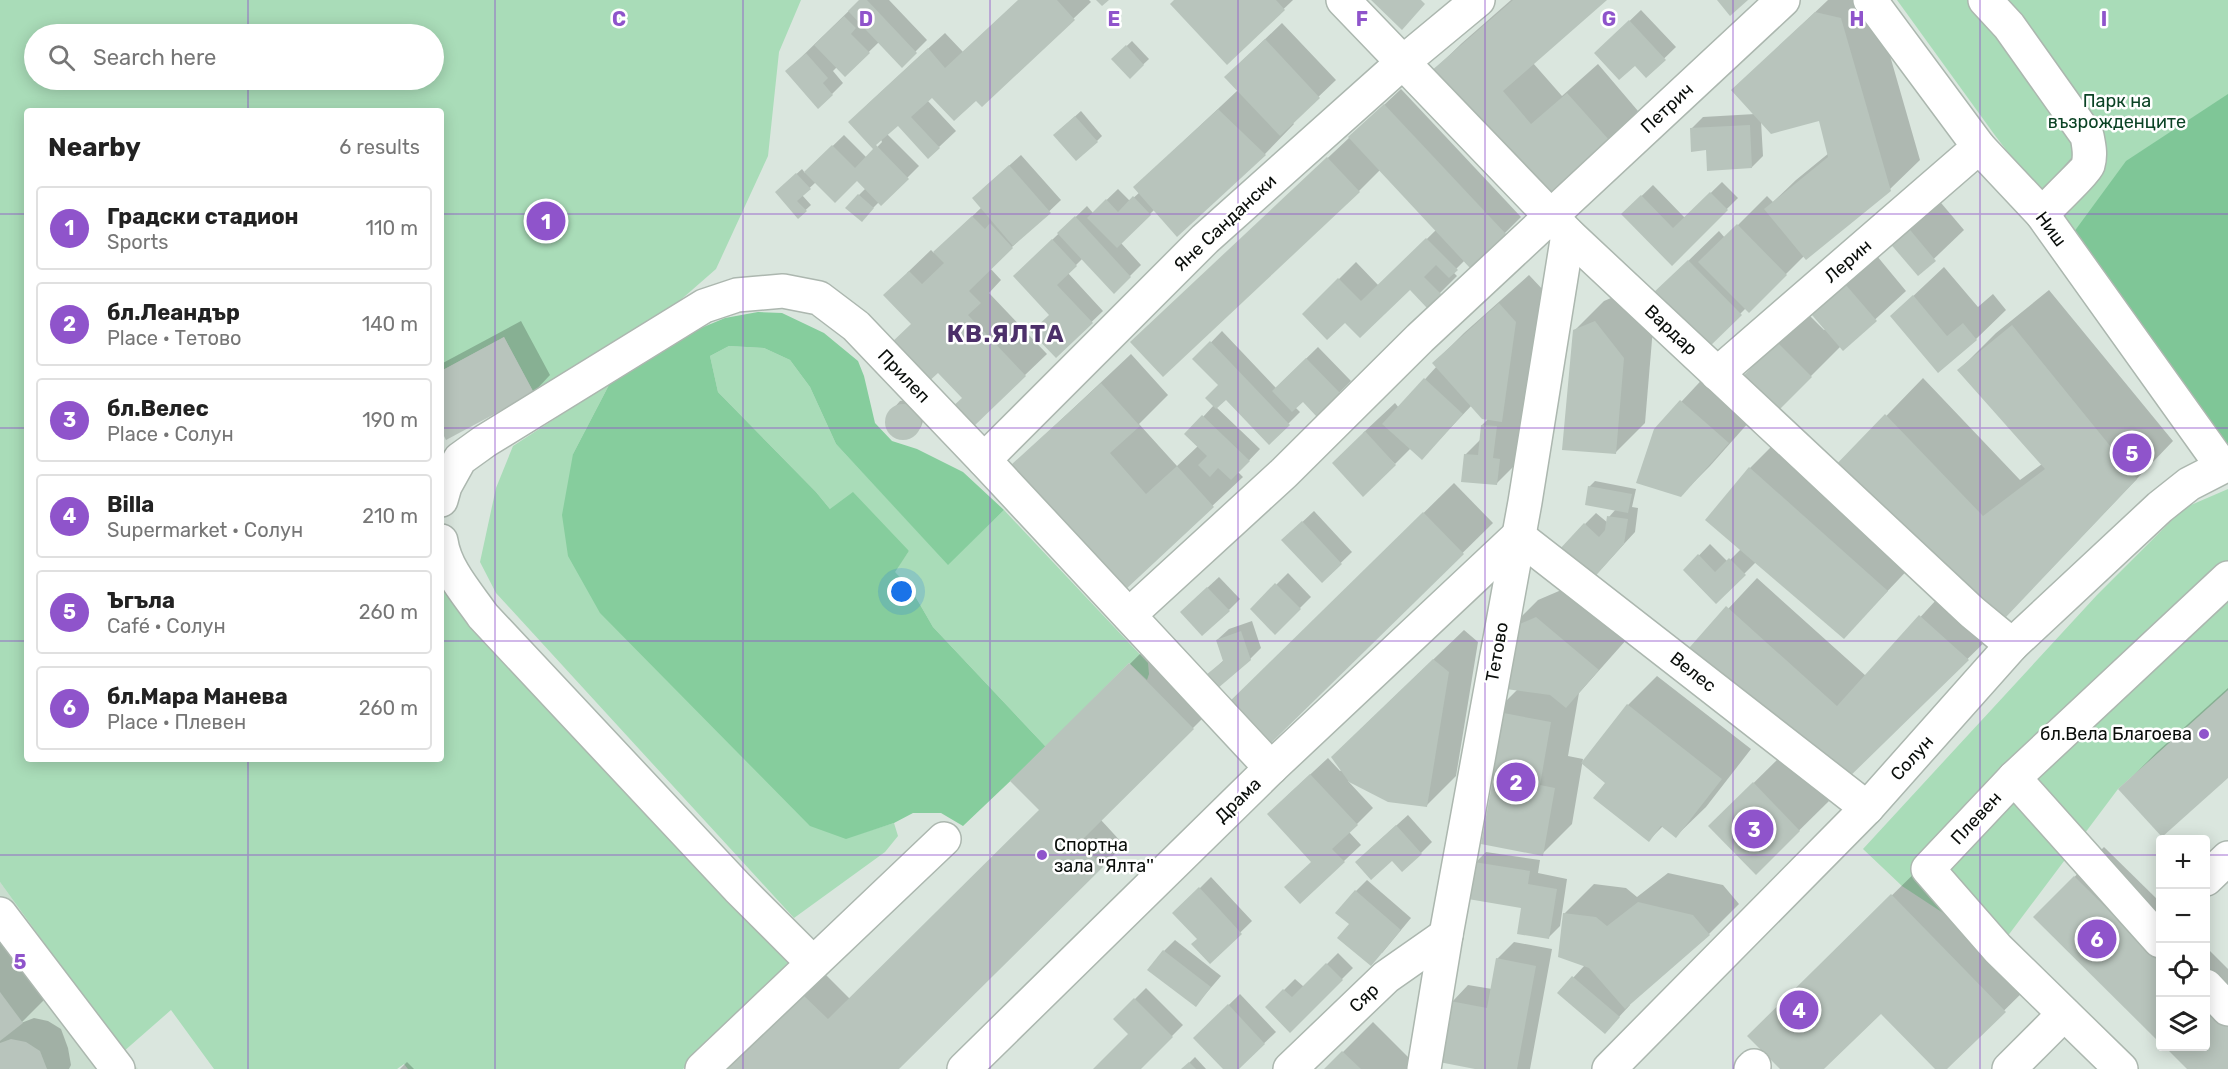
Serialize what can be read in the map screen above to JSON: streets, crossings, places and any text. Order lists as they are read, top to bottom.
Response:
{
  "streets": {
    "street": [
      "Петрич",
      "Яне Сандански",
      "Ниш",
      "Лерин",
      "Вардар",
      "Прилеп",
      "Тетово",
      "Велес",
      "Солун",
      "Драма",
      "Плевен",
      "Сяр"
    ]
  },
  "crossings": [
    ["Петрич", "Вардар"],
    ["Петрич", "Прилеп"],
    ["Петрич", "Тетово"],
    ["Яне Сандански", "Вардар"],
    ["Яне Сандански", "Прилеп"],
    ["Ниш", "Лерин"],
    ["Ниш", "Солун"],
    ["Лерин", "Вардар"],
    ["Вардар", "Тетово"],
    ["Вардар", "Солун"],
    ["Прилеп", "Драма"],
    ["Тетово", "Велес"],
    ["Тетово", "Драма"],
    ["Тетово", "Сяр"],
    ["Велес", "Солун"],
    ["Велес", "Драма"]
  ],
  "districts": ["КВ.ЯЛТА"],
  "parks": ["Парк на възрожденците"],
  "places": ["бл.Вела Благоева", "Спортна зала \"Ялта''"],
  "page": {
    "search": "Search here",
    "heading": ["Nearby", "6 results"],
    "list": [
      {
        "mark": "1",
        "name": "Градски стадион",
        "note": "Sports",
        "value": "110 m"
      },
      {
        "mark": "2",
        "name": "бл.Леандър",
        "note": "Place · Тетово",
        "value": "140 m"
      },
      {
        "mark": "3",
        "name": "бл.Велес",
        "note": "Place · Солун",
        "value": "190 m"
      },
      {
        "mark": "4",
        "name": "Billa",
        "note": "Supermarket · Солун",
        "value": "210 m"
      },
      {
        "mark": "5",
        "name": "Ъгъла",
        "note": "Café · Солун",
        "value": "260 m"
      },
      {
        "mark": "6",
        "name": "бл.Мара Манева",
        "note": "Place · Плевен",
        "value": "260 m"
      }
    ],
    "pins": [
      "1",
      "5",
      "2",
      "3",
      "6",
      "4"
    ],
    "map_buttons": ["+", "−"]
  },
  "grid": {
    "columns": [
      "C",
      "D",
      "E",
      "F",
      "G",
      "H",
      "I"
    ],
    "rows": ["5"]
  }
}
